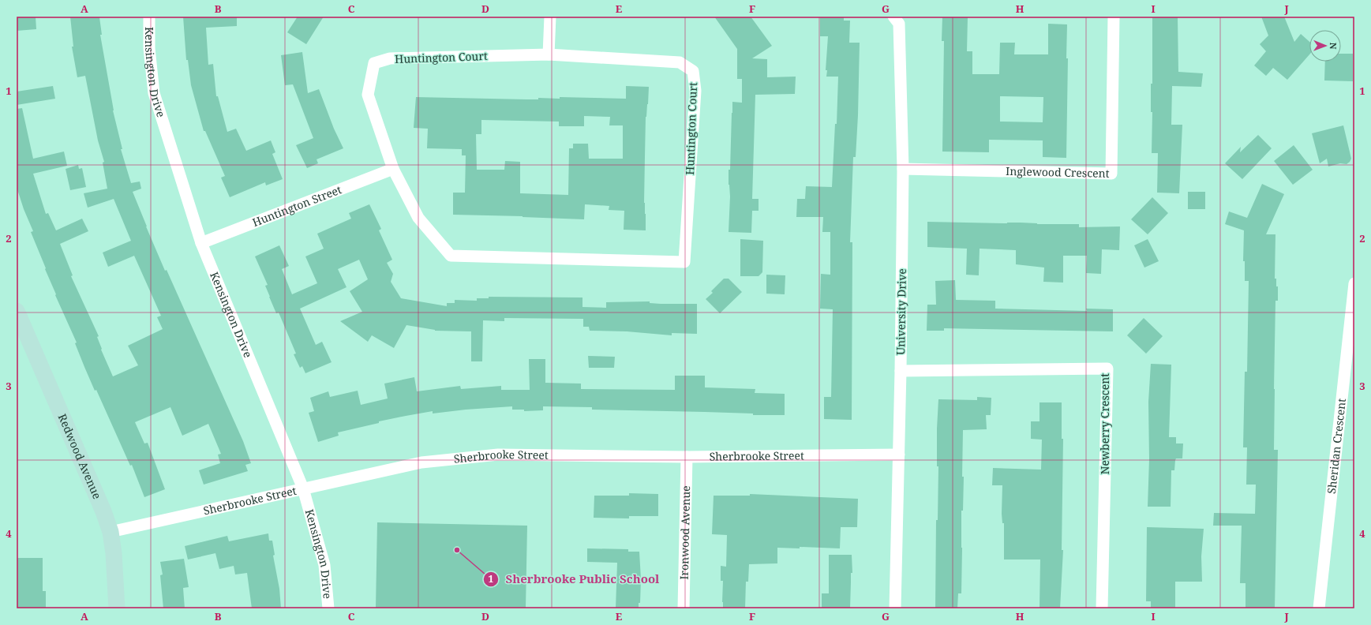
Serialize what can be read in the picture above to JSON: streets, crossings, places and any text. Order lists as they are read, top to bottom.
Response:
{
  "streets": {
    "street": [
      "Huntington Court",
      "Kensington Drive",
      "Inglewood Crescent",
      "Huntington Street",
      "University Drive",
      "Newberry Crescent",
      "Sheridan Crescent",
      "Redwood Avenue",
      "Sherbrooke Street",
      "Ironwood Avenue"
    ]
  },
  "crossings": [
    ["Huntington Court", "Huntington Street"],
    ["Kensington Drive", "Huntington Street"],
    ["Kensington Drive", "Sherbrooke Street"],
    ["Inglewood Crescent", "University Drive"],
    ["University Drive", "Newberry Crescent"],
    ["University Drive", "Sherbrooke Street"],
    ["Redwood Avenue", "Sherbrooke Street"],
    ["Sherbrooke Street", "Ironwood Avenue"]
  ],
  "places": ["Sherbrooke Public School"],
  "north": "right",
  "grid": {
    "columns": [
      "A",
      "B",
      "C",
      "D",
      "E",
      "F",
      "G",
      "H",
      "I",
      "J"
    ],
    "rows": [
      "1",
      "2",
      "3",
      "4"
    ]
  }
}
